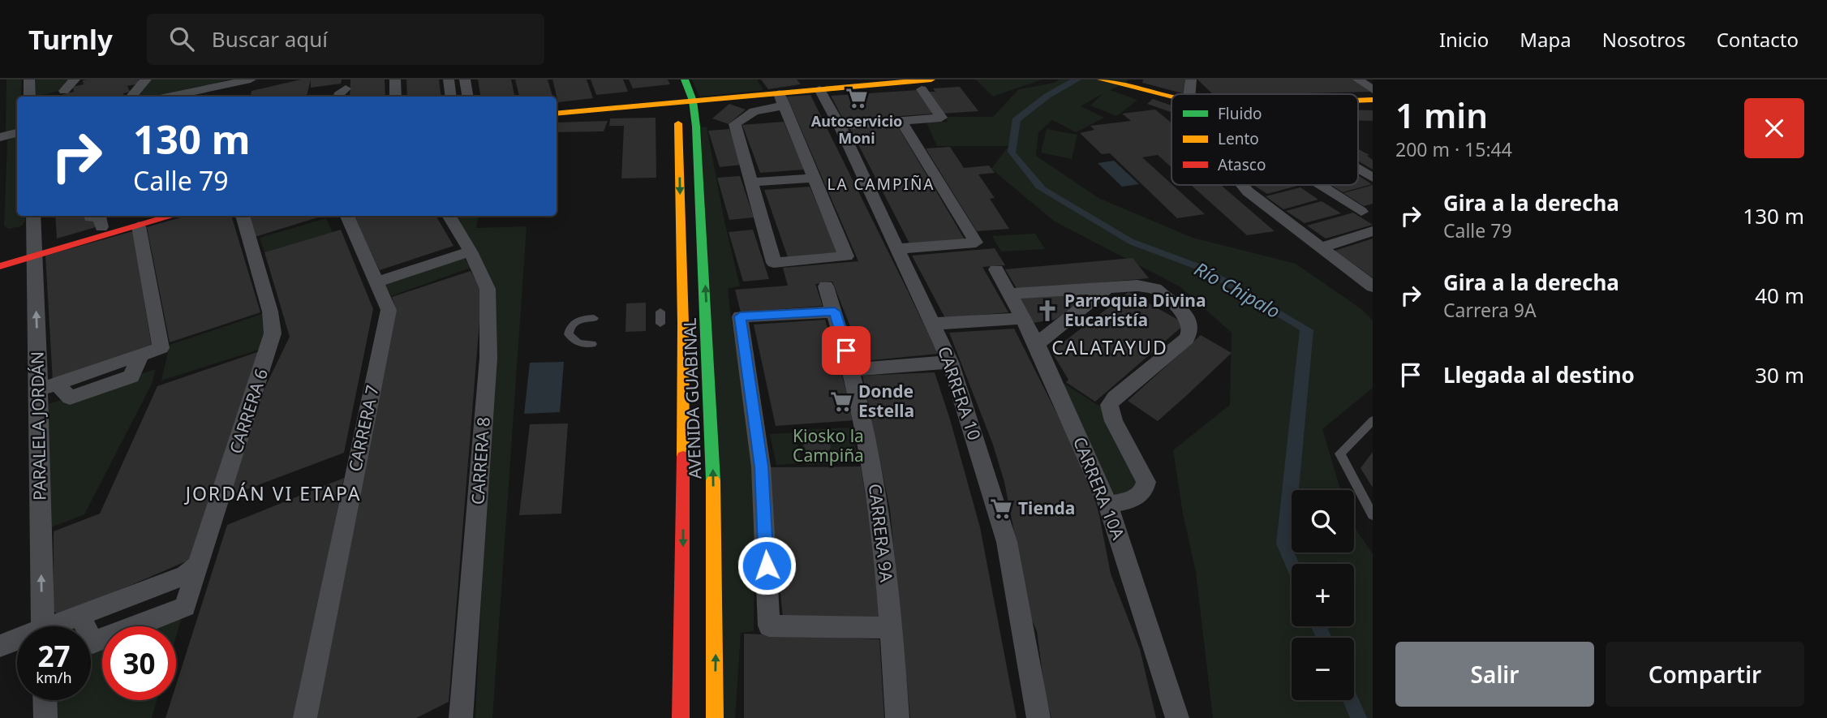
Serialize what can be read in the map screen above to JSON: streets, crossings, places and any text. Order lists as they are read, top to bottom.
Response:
{
  "streets": {
    "main road": ["AVENIDA GUABINAL"],
    "street": [
      "CARRERA 10",
      "CARRERA 6",
      "PARALELA JORDÁN",
      "CARRERA 7",
      "CARRERA 8",
      "CARRERA 10A",
      "CARRERA 9A"
    ]
  },
  "one_way": ["PARALELA JORDÁN"],
  "districts": ["LA CAMPIÑA", "CALATAYUD", "JORDÁN VI ETAPA"],
  "water": ["Río Chipalo"],
  "parks": ["Kiosko la Campiña"],
  "places": {
    "supermarket": ["Autoservicio Moni", "Donde Estella", "Tienda"],
    "church": ["Parroquia Divina Eucaristía"]
  },
  "legend": ["Fluido", "Lento", "Atasco"],
  "page": {
    "header": "Turnly",
    "search": "Buscar aquí",
    "nav": [
      "Inicio",
      "Mapa",
      "Nosotros",
      "Contacto"
    ],
    "heading": ["1 min", "200 m · 15:44"],
    "turn": ["130 m", "Calle 79"],
    "list": [
      {
        "name": "Gira a la derecha",
        "note": "Calle 79",
        "value": "130 m"
      },
      {
        "name": "Gira a la derecha",
        "note": "Carrera 9A",
        "value": "40 m"
      },
      {
        "name": "Llegada al destino",
        "value": "30 m"
      }
    ],
    "map_buttons": ["+", "−"],
    "speed": "27 km/h",
    "limit": "30",
    "buttons": ["Salir", "Compartir"]
  }
}
